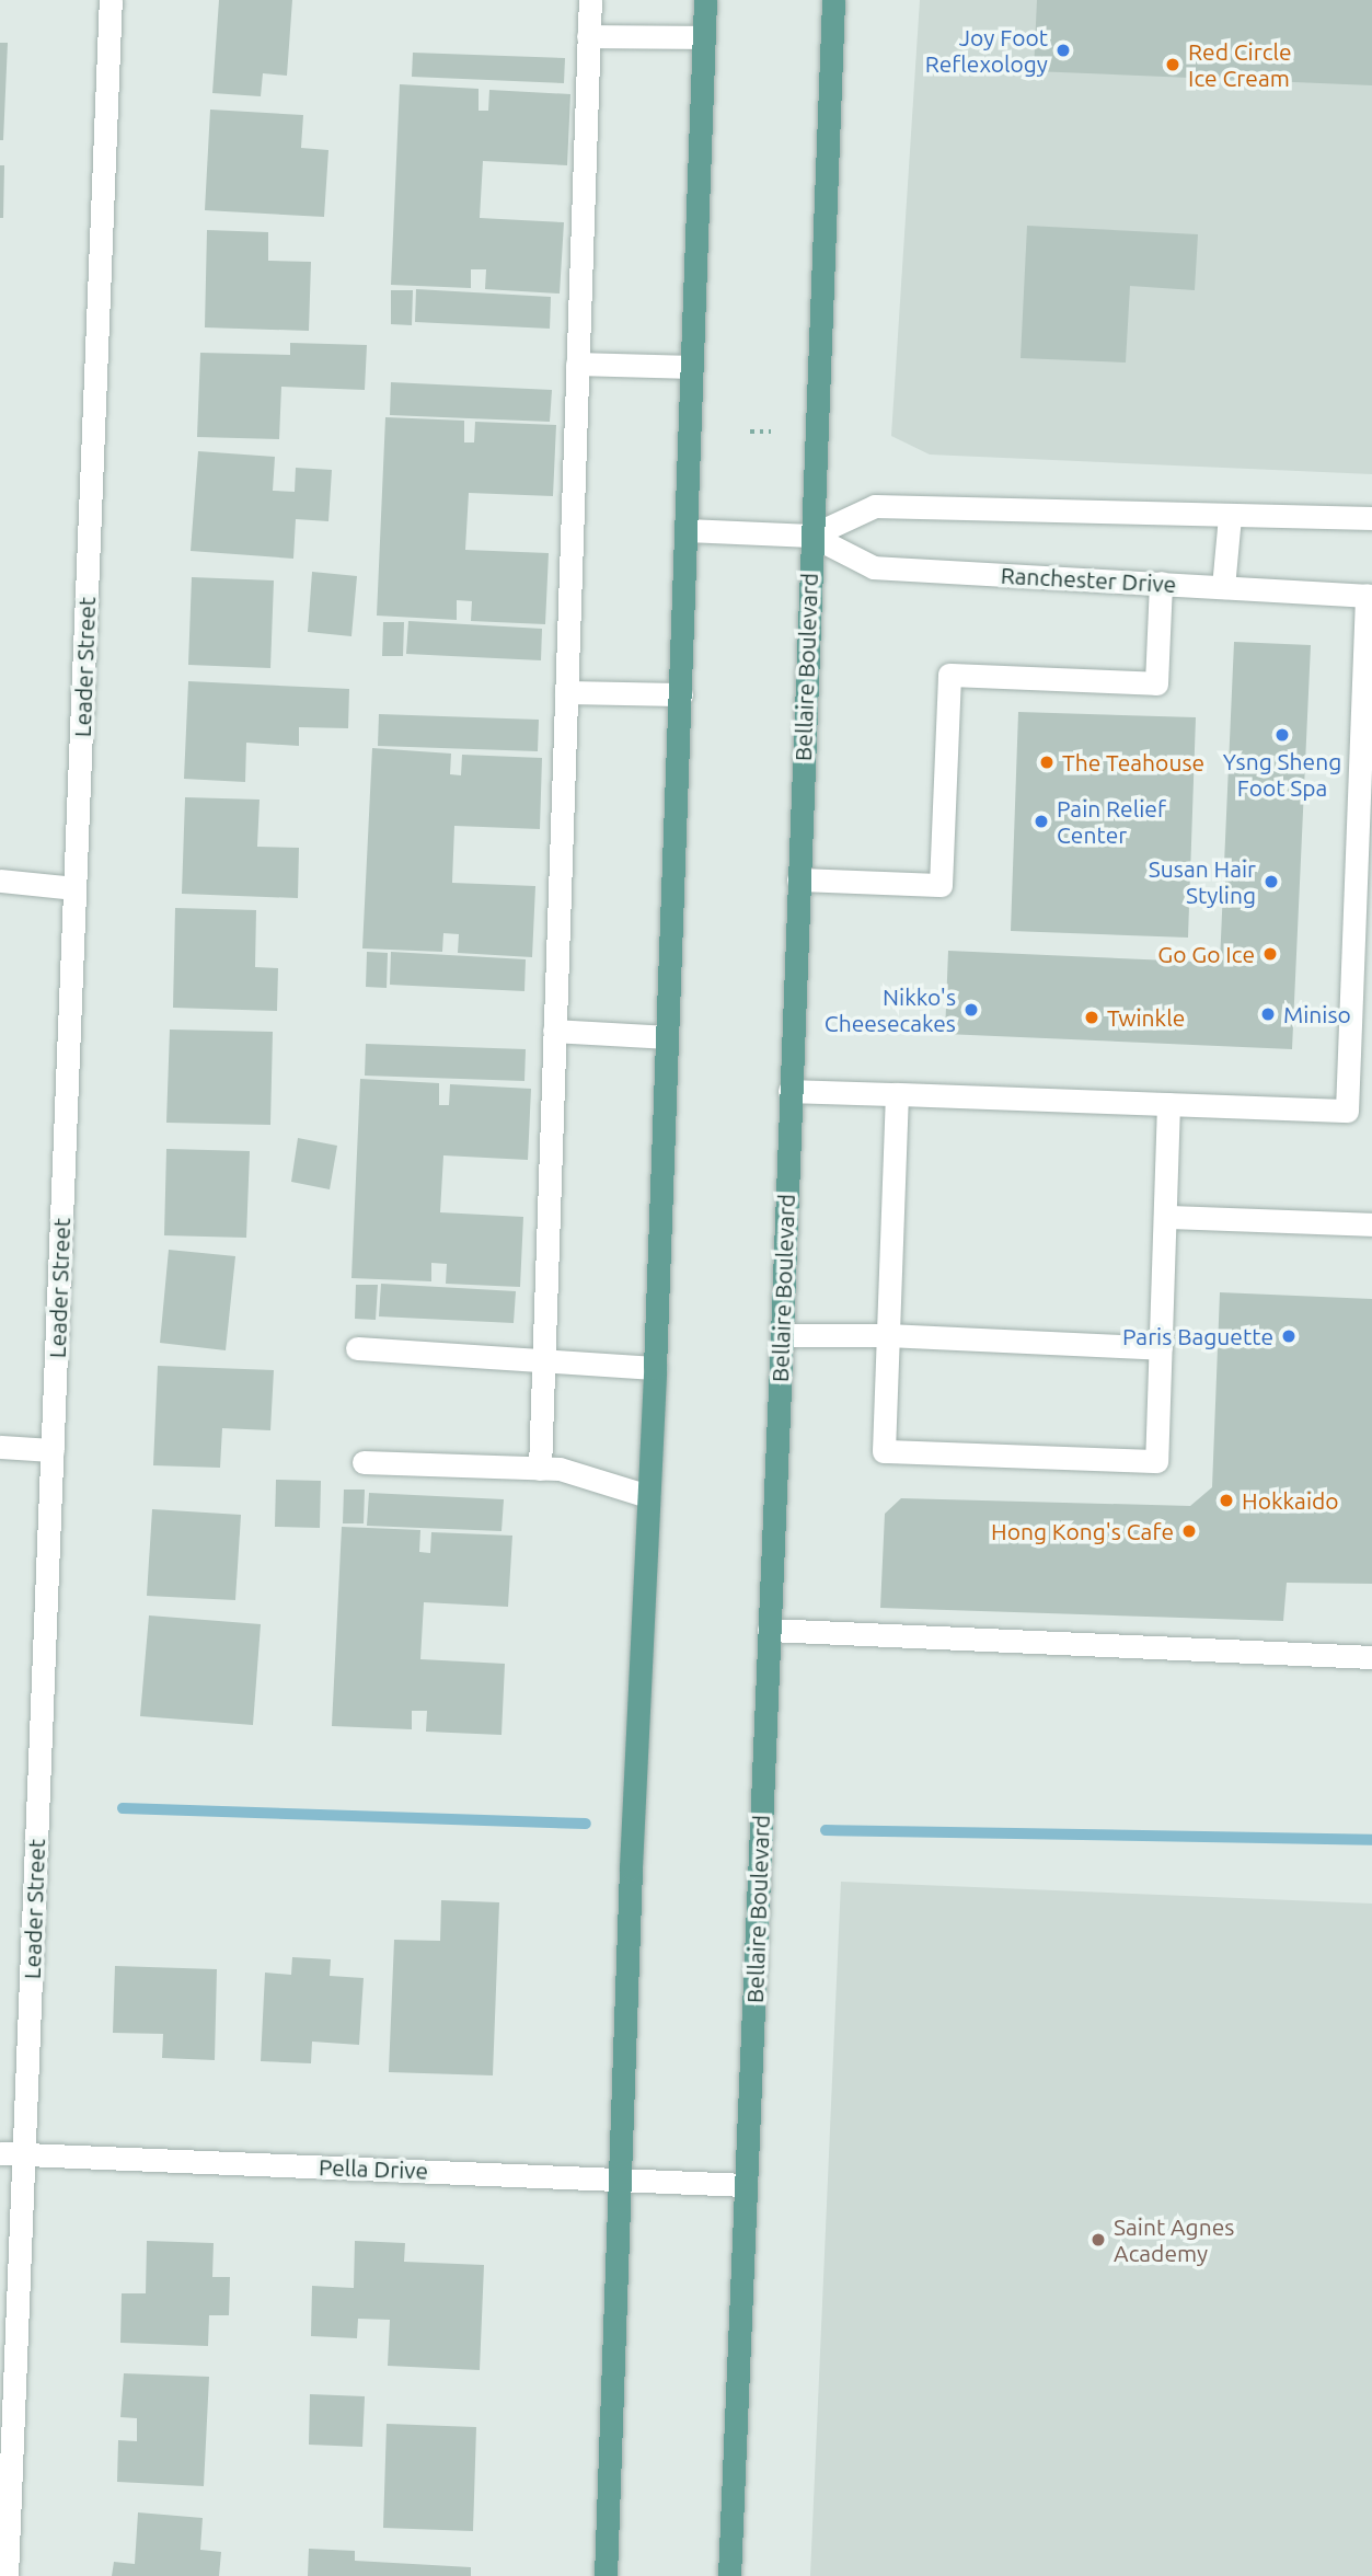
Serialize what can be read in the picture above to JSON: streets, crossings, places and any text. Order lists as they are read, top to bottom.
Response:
{
  "streets": {
    "main road": ["Bellaire Boulevard"],
    "street": ["Ranchester Drive", "Leader Street", "Pella Drive"]
  },
  "crossings": [
    ["Ranchester Drive", "Bellaire Boulevard"],
    ["Leader Street", "Pella Drive"],
    ["Bellaire Boulevard", "Pella Drive"]
  ],
  "places": [
    "Joy Foot Reflexology",
    "Red Circle Ice Cream",
    "Ysng Sheng Foot Spa",
    "The Teahouse",
    "Pain Relief Center",
    "Susan Hair Styling",
    "Go Go Ice",
    "Nikko's Cheesecakes",
    "Miniso",
    "Twinkle",
    "Paris Baguette",
    "Hokkaido",
    "Hong Kong's Cafe",
    "Saint Agnes Academy"
  ]
}
